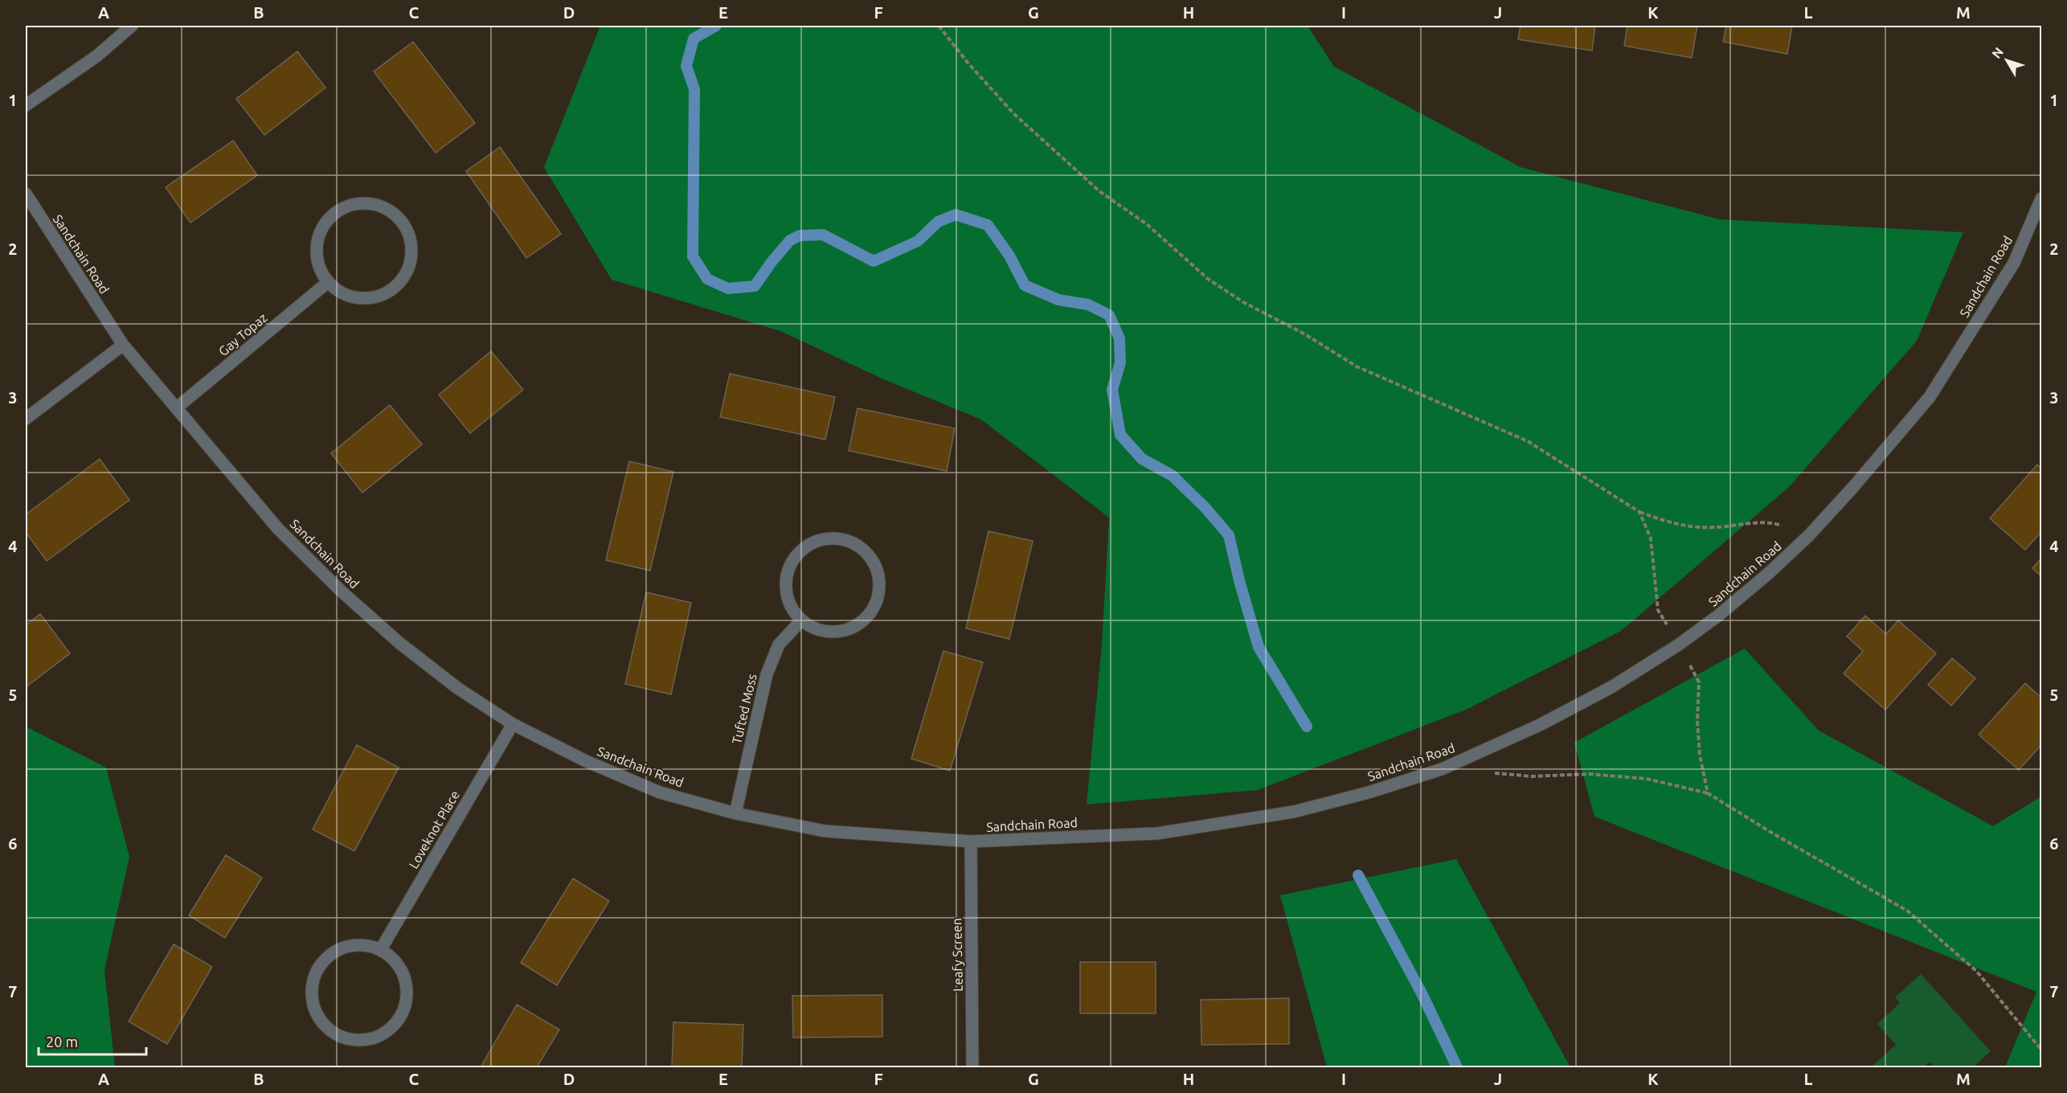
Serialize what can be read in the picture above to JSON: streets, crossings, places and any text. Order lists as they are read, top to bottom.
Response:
{
  "streets": {
    "street": [
      "Sandchain Road",
      "Gay Topaz",
      "Tufted Moss",
      "Loveknot Place",
      "Leafy Screen"
    ]
  },
  "crossings": [
    ["Sandchain Road", "Gay Topaz"],
    ["Sandchain Road", "Tufted Moss"],
    ["Sandchain Road", "Loveknot Place"],
    ["Sandchain Road", "Leafy Screen"]
  ],
  "scale_bar": "20 m",
  "north": "top left",
  "grid": {
    "columns": [
      "A",
      "B",
      "C",
      "D",
      "E",
      "F",
      "G",
      "H",
      "I",
      "J",
      "K",
      "L",
      "M"
    ],
    "rows": [
      "1",
      "2",
      "3",
      "4",
      "5",
      "6",
      "7"
    ]
  }
}
